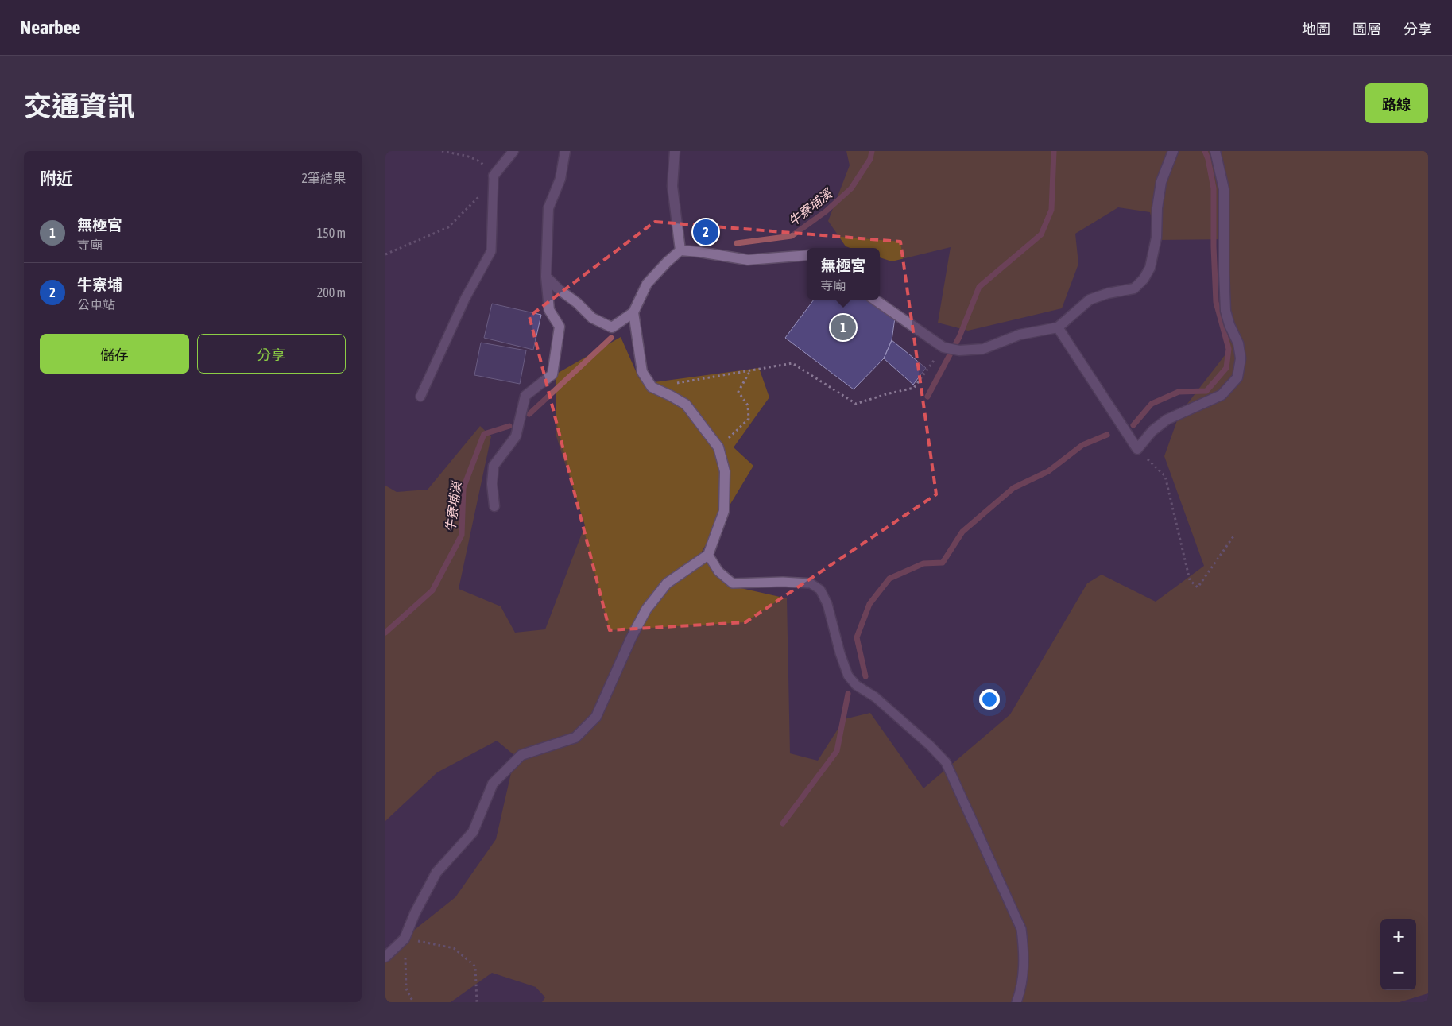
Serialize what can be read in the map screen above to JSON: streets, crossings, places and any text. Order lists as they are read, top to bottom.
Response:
{
  "water": ["牛寮埔溪"],
  "page": {
    "header": "Nearbee",
    "nav": ["地圖", "圖層", "分享"],
    "title": "交通資訊",
    "buttons": [
      "路線",
      ["儲存", "分享"]
    ],
    "heading": ["附近", "2筆結果"],
    "list": [
      {
        "mark": "1",
        "name": "無極宮",
        "note": "寺廟",
        "value": "150 m"
      },
      {
        "mark": "2",
        "name": "牛寮埔",
        "note": "公車站",
        "value": "200 m"
      }
    ],
    "pins": ["2", "1"],
    "popup": ["無極宮", "寺廟"],
    "map_buttons": ["+", "−"]
  }
}
